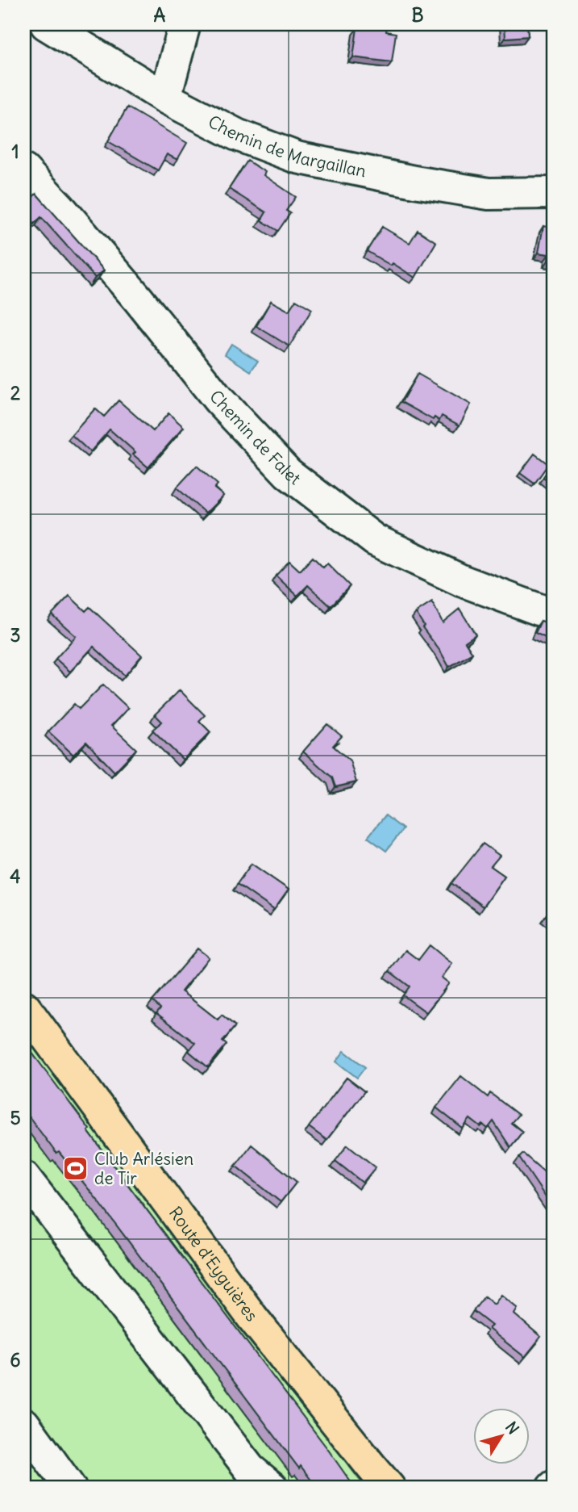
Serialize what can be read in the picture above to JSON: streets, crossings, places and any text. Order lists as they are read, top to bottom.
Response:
{
  "streets": {
    "main road": ["Route d'Eyguières"],
    "street": ["Chemin de Margaillan", "Chemin de Falet"]
  },
  "places": {
    "sports": ["Club Arlésien de Tir"]
  },
  "north": "top right",
  "grid": {
    "columns": ["A", "B"],
    "rows": [
      "1",
      "2",
      "3",
      "4",
      "5",
      "6"
    ]
  }
}
